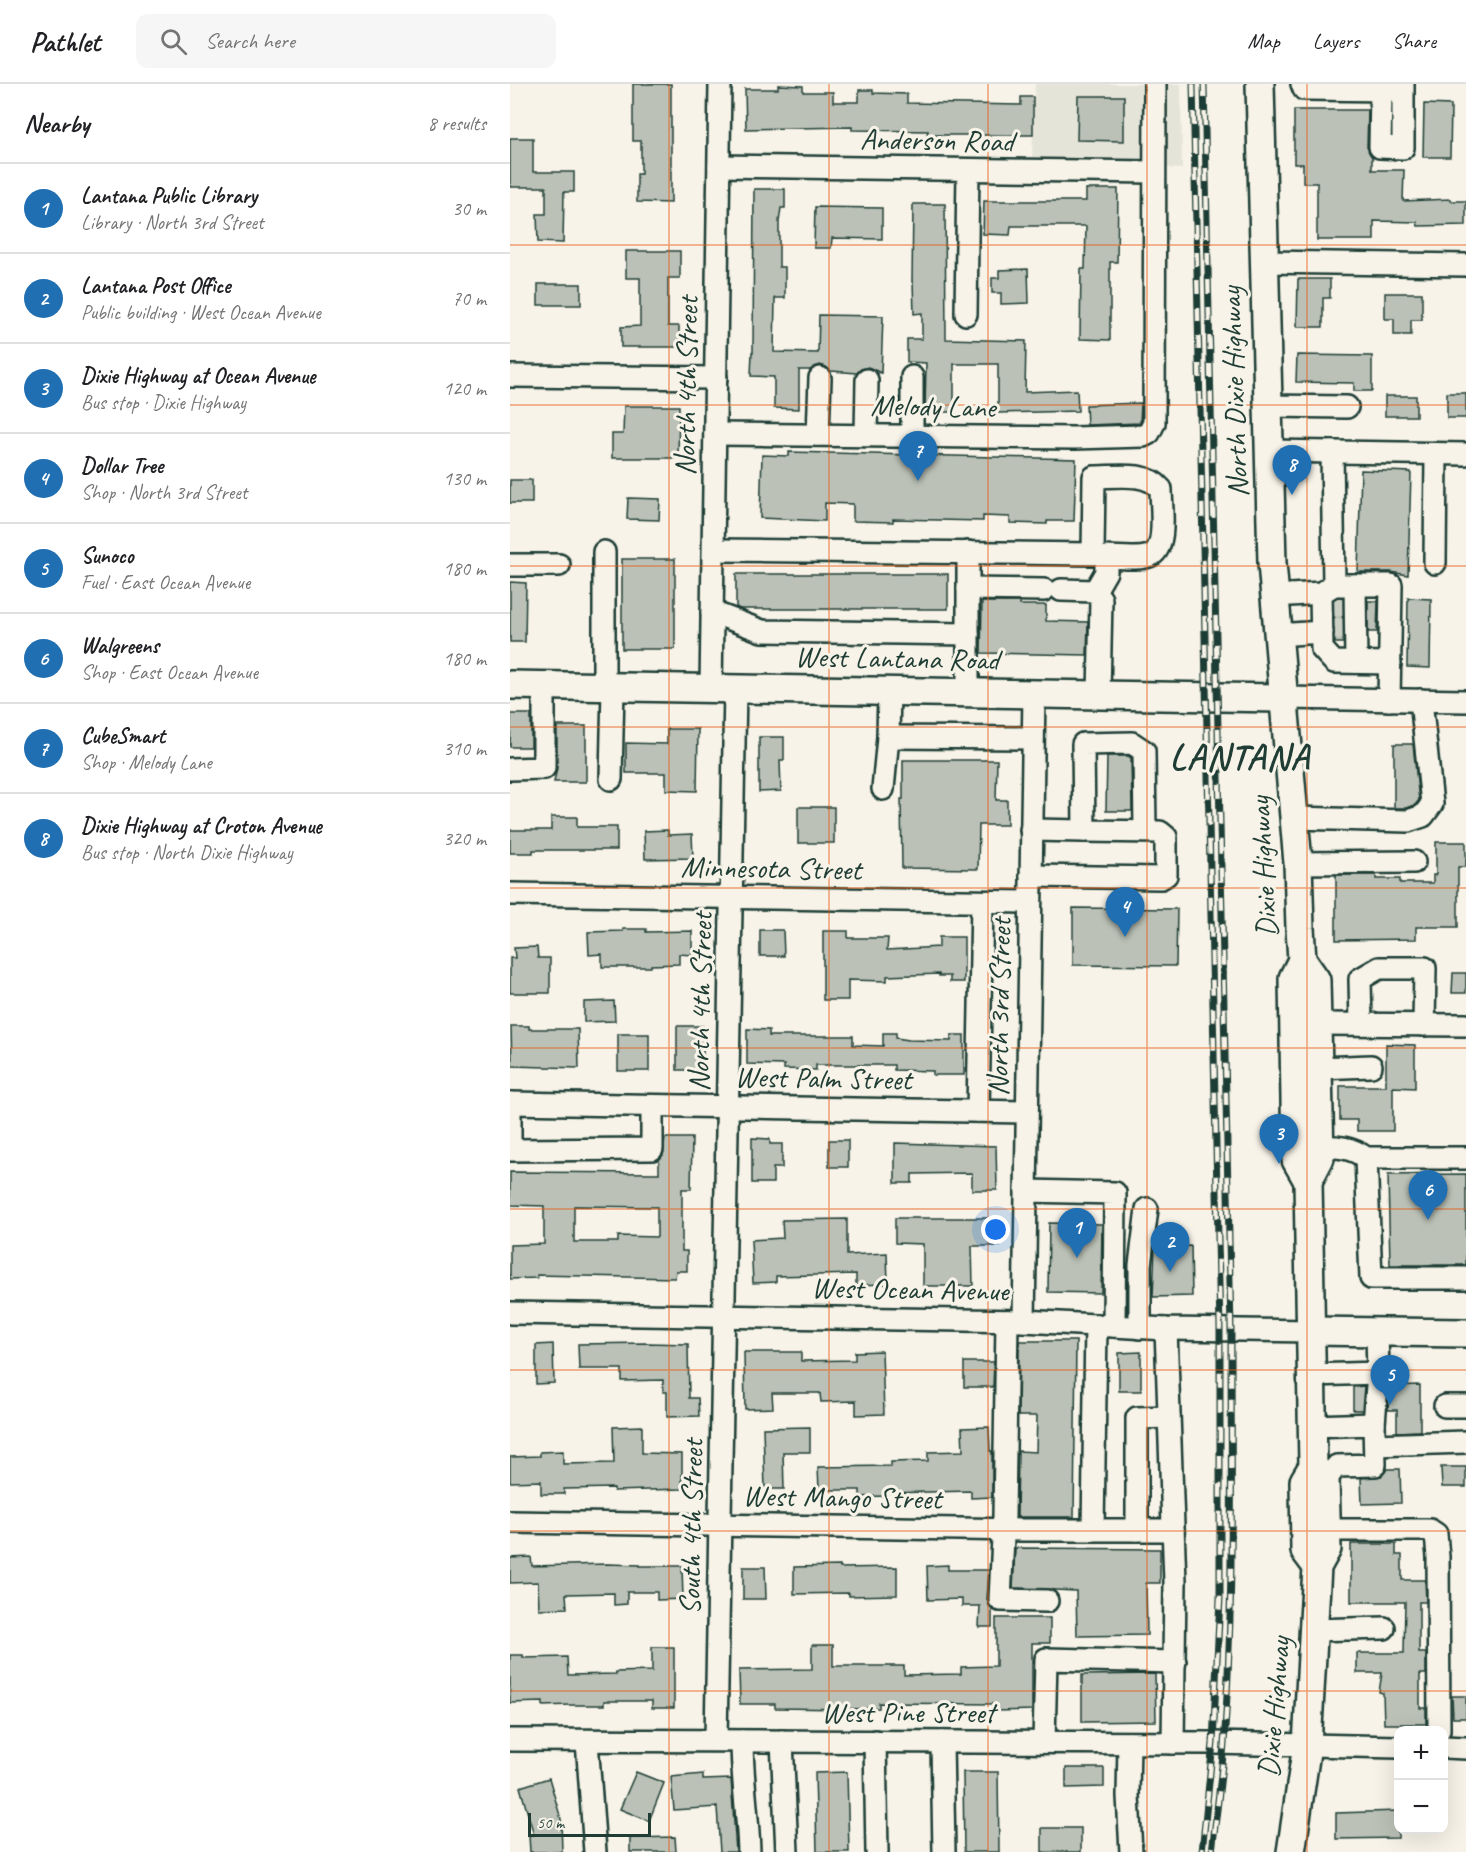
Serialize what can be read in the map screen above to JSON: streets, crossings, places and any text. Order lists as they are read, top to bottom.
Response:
{
  "streets": {
    "main road": ["North Dixie Highway", "West Lantana Road", "Dixie Highway"],
    "street": [
      "Anderson Road",
      "North 4th Street",
      "Melody Lane",
      "Minnesota Street",
      "North 3rd Street",
      "West Palm Street",
      "West Ocean Avenue",
      "West Mango Street",
      "South 4th Street",
      "West Pine Street"
    ]
  },
  "crossings": [
    ["Anderson Road", "North 4th Street"],
    ["Anderson Road", "Melody Lane"],
    ["North 4th Street", "Melody Lane"],
    ["North 4th Street", "West Lantana Road"],
    ["North 4th Street", "Minnesota Street"],
    ["North 4th Street", "West Palm Street"],
    ["North 4th Street", "West Ocean Avenue"],
    ["North 4th Street", "South 4th Street"],
    ["North Dixie Highway", "West Lantana Road"],
    ["North Dixie Highway", "Dixie Highway"],
    ["West Lantana Road", "Dixie Highway"],
    ["West Lantana Road", "North 3rd Street"],
    ["Dixie Highway", "West Ocean Avenue"],
    ["Dixie Highway", "West Pine Street"],
    ["Minnesota Street", "North 3rd Street"],
    ["North 3rd Street", "West Palm Street"],
    ["North 3rd Street", "West Ocean Avenue"],
    ["North 3rd Street", "West Mango Street"],
    ["West Ocean Avenue", "South 4th Street"],
    ["West Mango Street", "South 4th Street"],
    ["South 4th Street", "West Pine Street"]
  ],
  "districts": ["LANTANA"],
  "scale_bar": "50 m",
  "page": {
    "header": "Pathlet",
    "search": "Search here",
    "nav": ["Map", "Layers", "Share"],
    "heading": ["Nearby", "8 results"],
    "list": [
      {
        "mark": "1",
        "name": "Lantana Public Library",
        "note": "Library · North 3rd Street",
        "value": "30 m"
      },
      {
        "mark": "2",
        "name": "Lantana Post Office",
        "note": "Public building · West Ocean Avenue",
        "value": "70 m"
      },
      {
        "mark": "3",
        "name": "Dixie Highway at Ocean Avenue",
        "note": "Bus stop · Dixie Highway",
        "value": "120 m"
      },
      {
        "mark": "4",
        "name": "Dollar Tree",
        "note": "Shop · North 3rd Street",
        "value": "130 m"
      },
      {
        "mark": "5",
        "name": "Sunoco",
        "note": "Fuel · East Ocean Avenue",
        "value": "180 m"
      },
      {
        "mark": "6",
        "name": "Walgreens",
        "note": "Shop · East Ocean Avenue",
        "value": "180 m"
      },
      {
        "mark": "7",
        "name": "CubeSmart",
        "note": "Shop · Melody Lane",
        "value": "310 m"
      },
      {
        "mark": "8",
        "name": "Dixie Highway at Croton Avenue",
        "note": "Bus stop · North Dixie Highway",
        "value": "320 m"
      }
    ],
    "pins": [
      "7",
      "8",
      "4",
      "3",
      "6",
      "1",
      "2",
      "5"
    ],
    "map_buttons": ["+", "−"],
    "scale": "50 m"
  }
}
